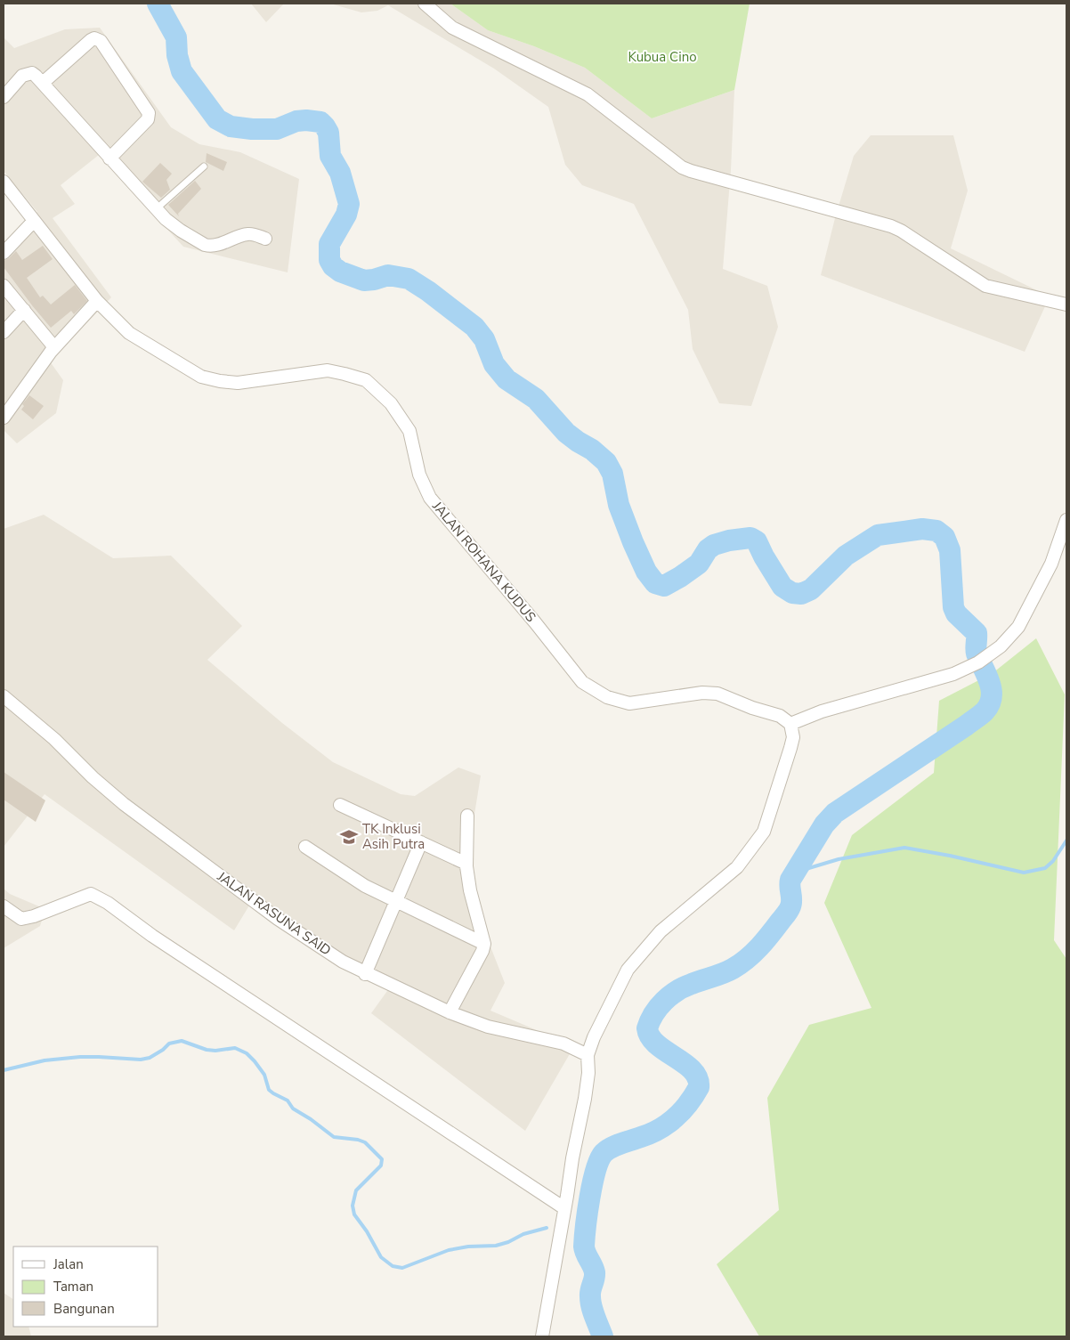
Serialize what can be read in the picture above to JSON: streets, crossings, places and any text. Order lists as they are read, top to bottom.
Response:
{
  "streets": {
    "street": ["JALAN ROHANA KUDUS", "JALAN RASUNA SAID"]
  },
  "parks": ["Kubua Cino"],
  "places": {
    "school or university": ["TK Inklusi Asih Putra"]
  },
  "legend": ["Jalan", "Taman", "Bangunan"]
}
